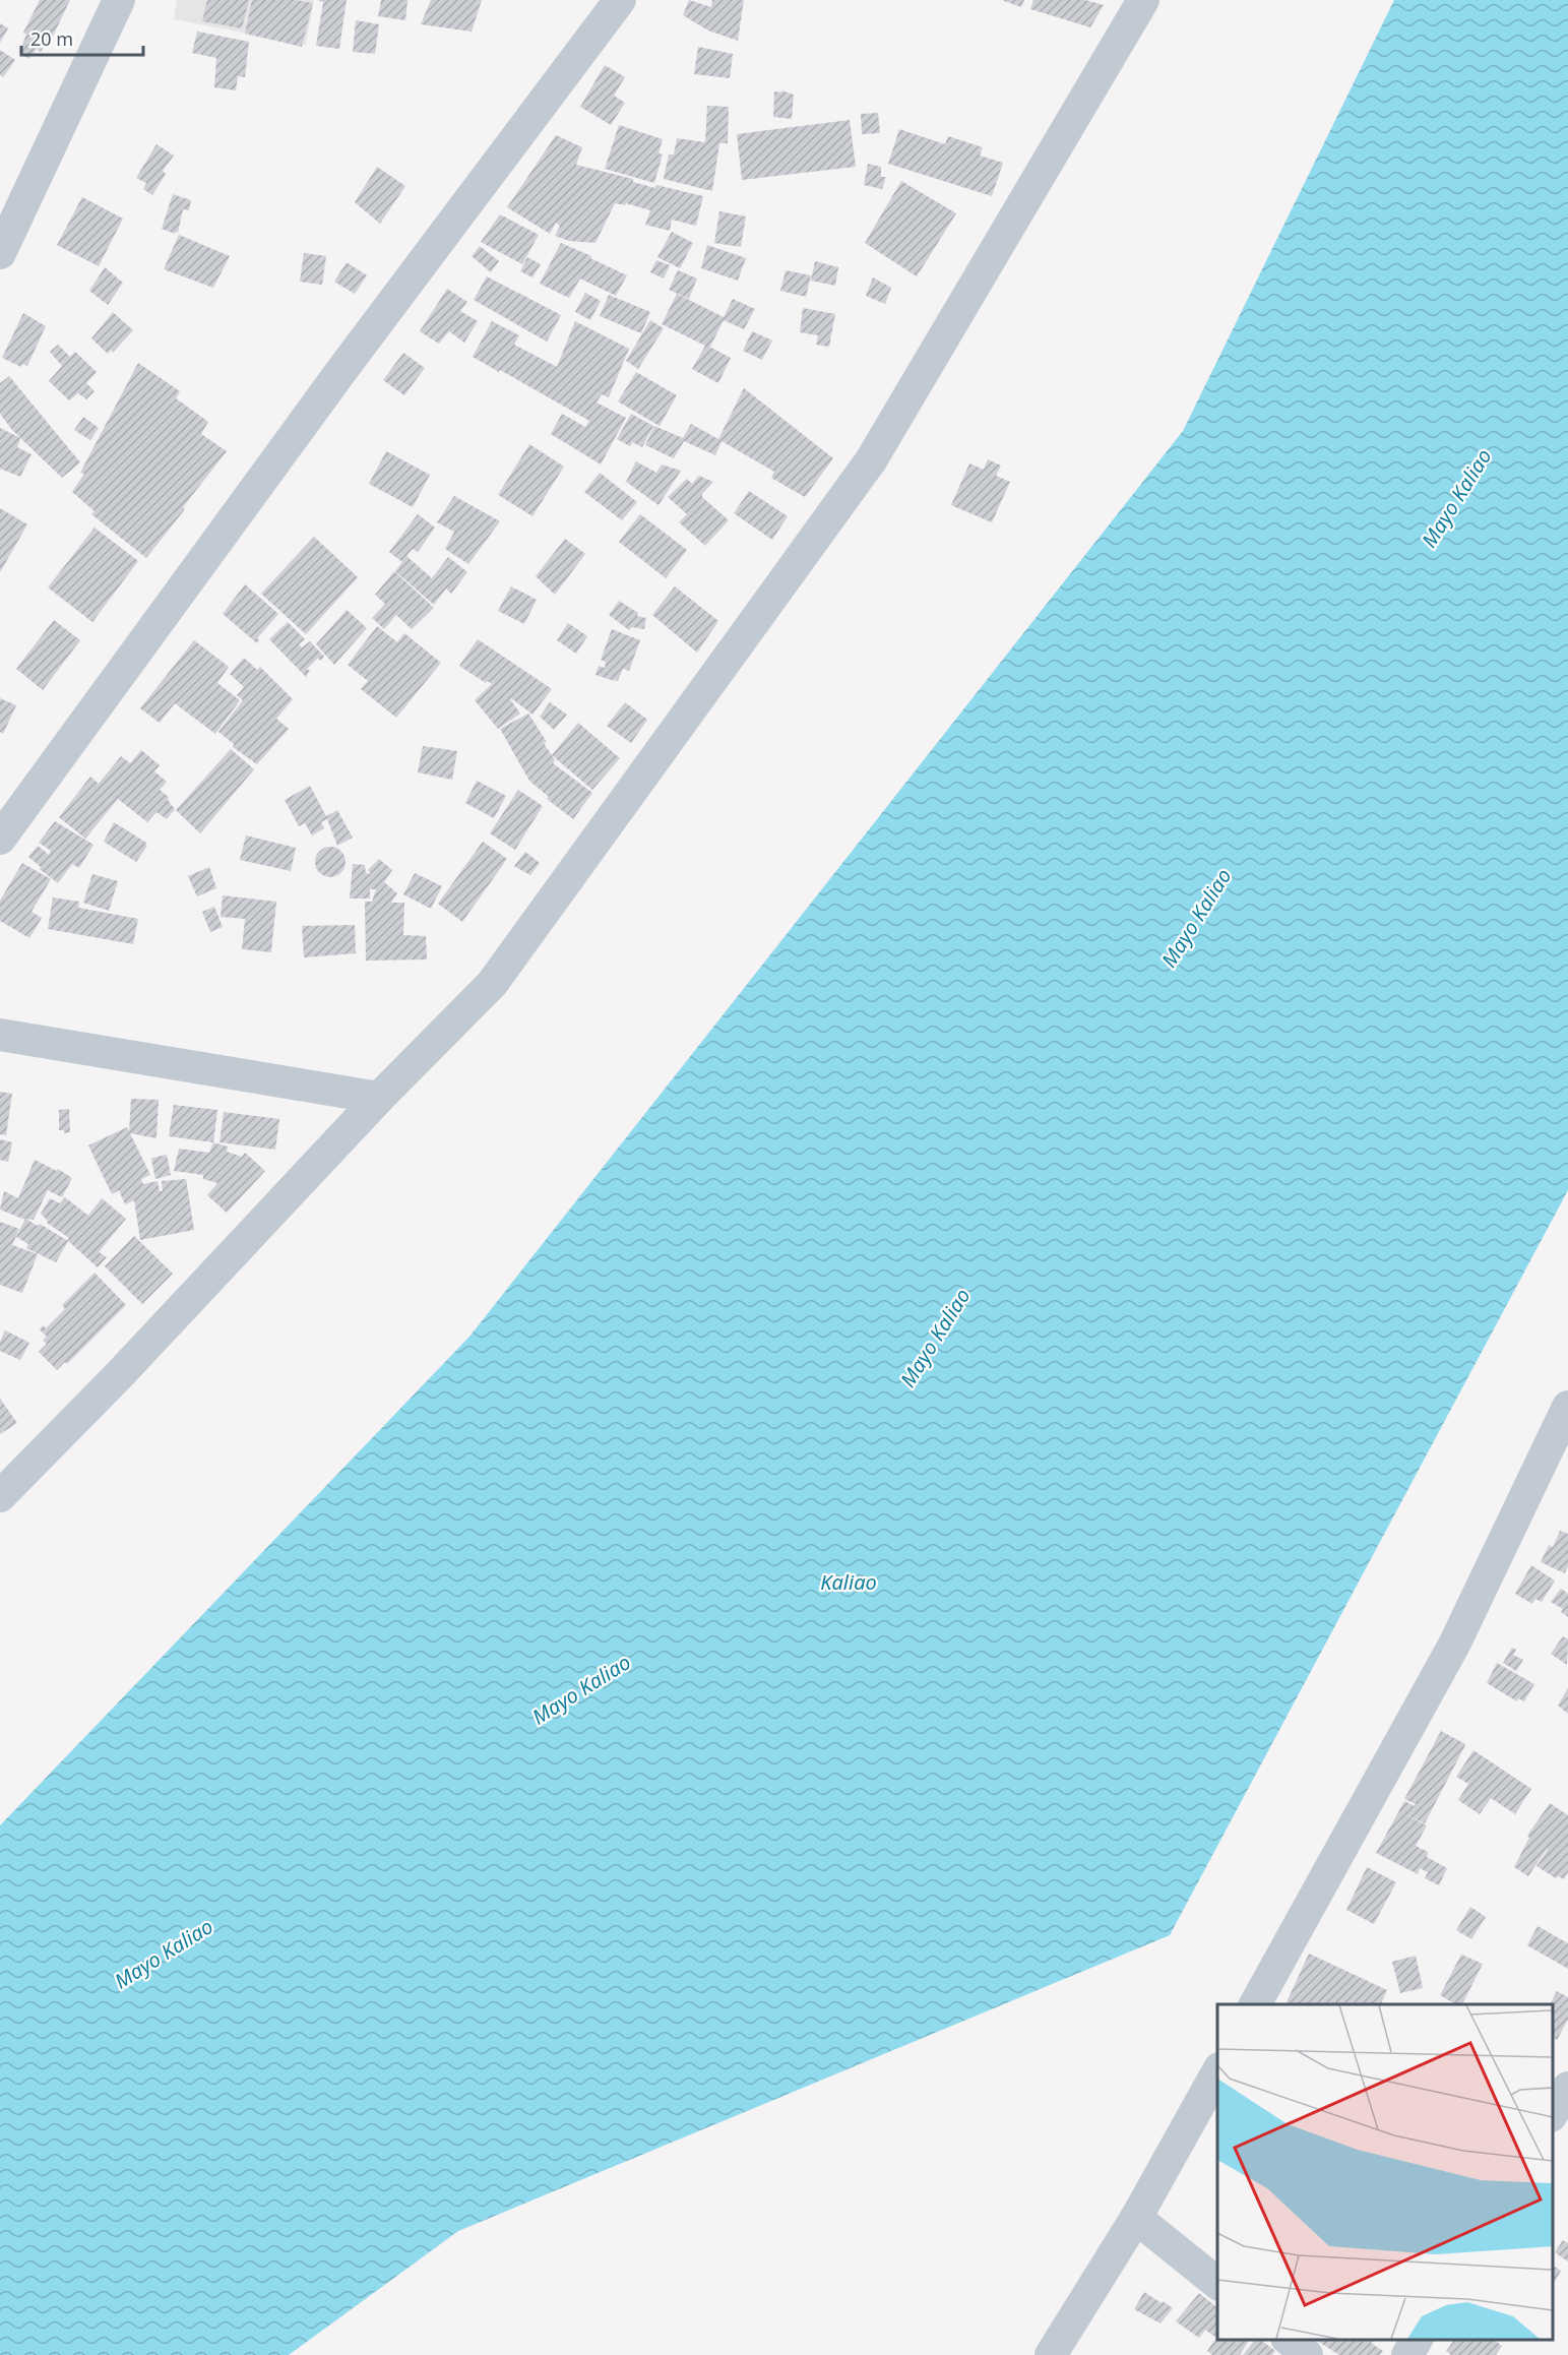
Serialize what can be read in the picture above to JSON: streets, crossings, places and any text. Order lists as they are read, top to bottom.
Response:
{
  "water": ["Mayo Kaliao", "Kaliao"],
  "scale_bar": "20 m"
}
